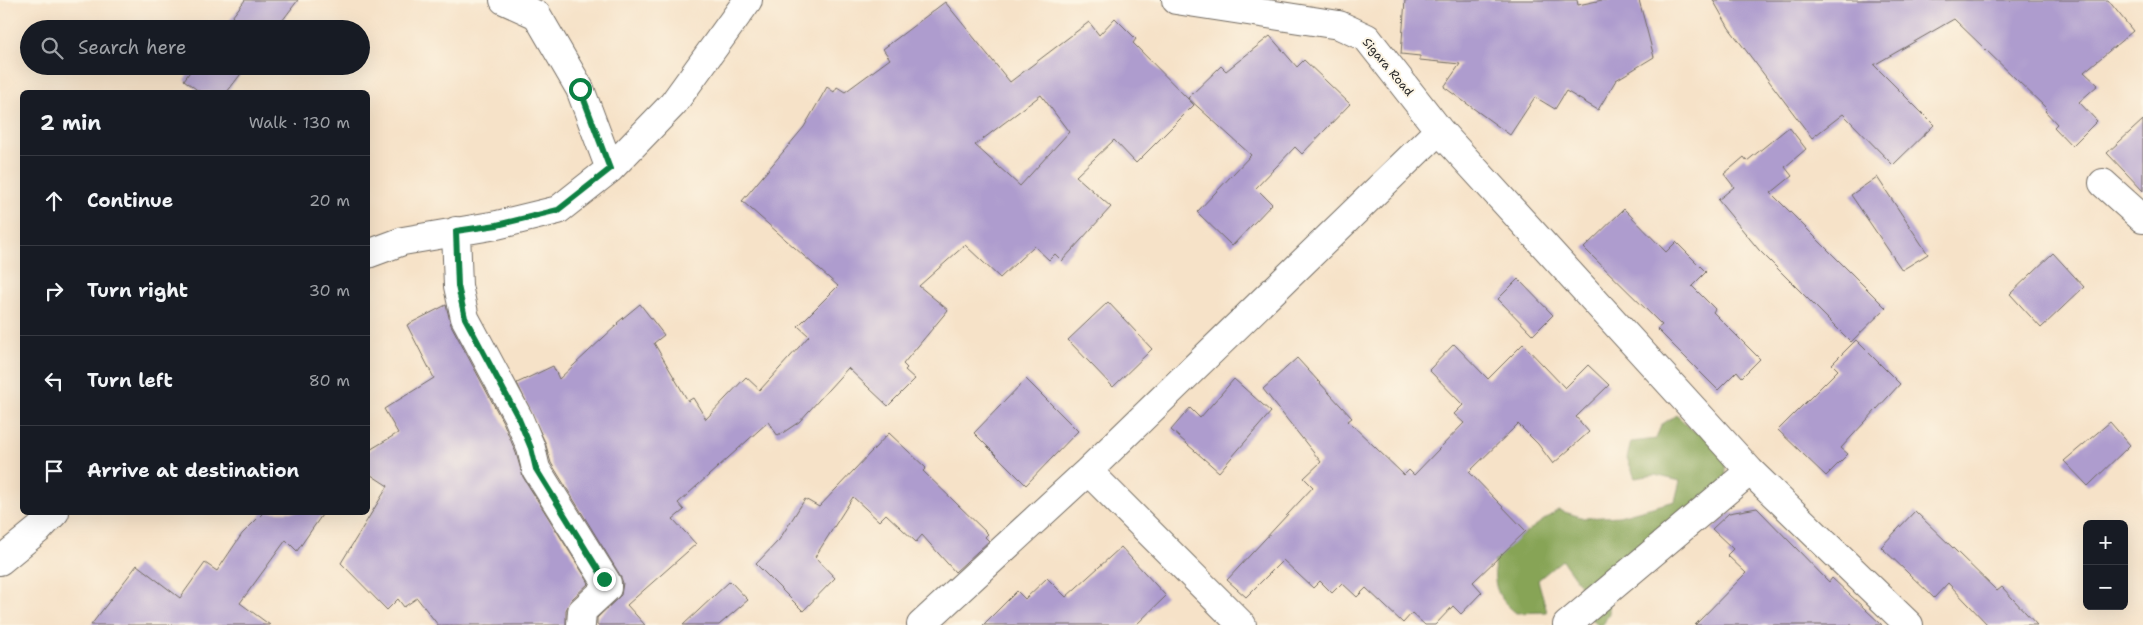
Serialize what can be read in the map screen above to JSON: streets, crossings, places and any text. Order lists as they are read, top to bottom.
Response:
{
  "streets": {
    "street": ["Sigara Road"]
  },
  "page": {
    "search": "Search here",
    "heading": ["2 min", "Walk · 130 m"],
    "list": [
      ["Continue", "20 m"],
      ["Turn right", "30 m"],
      ["Turn left", "80 m"],
      "Arrive at destination"
    ],
    "map_buttons": ["+", "−"]
  }
}
